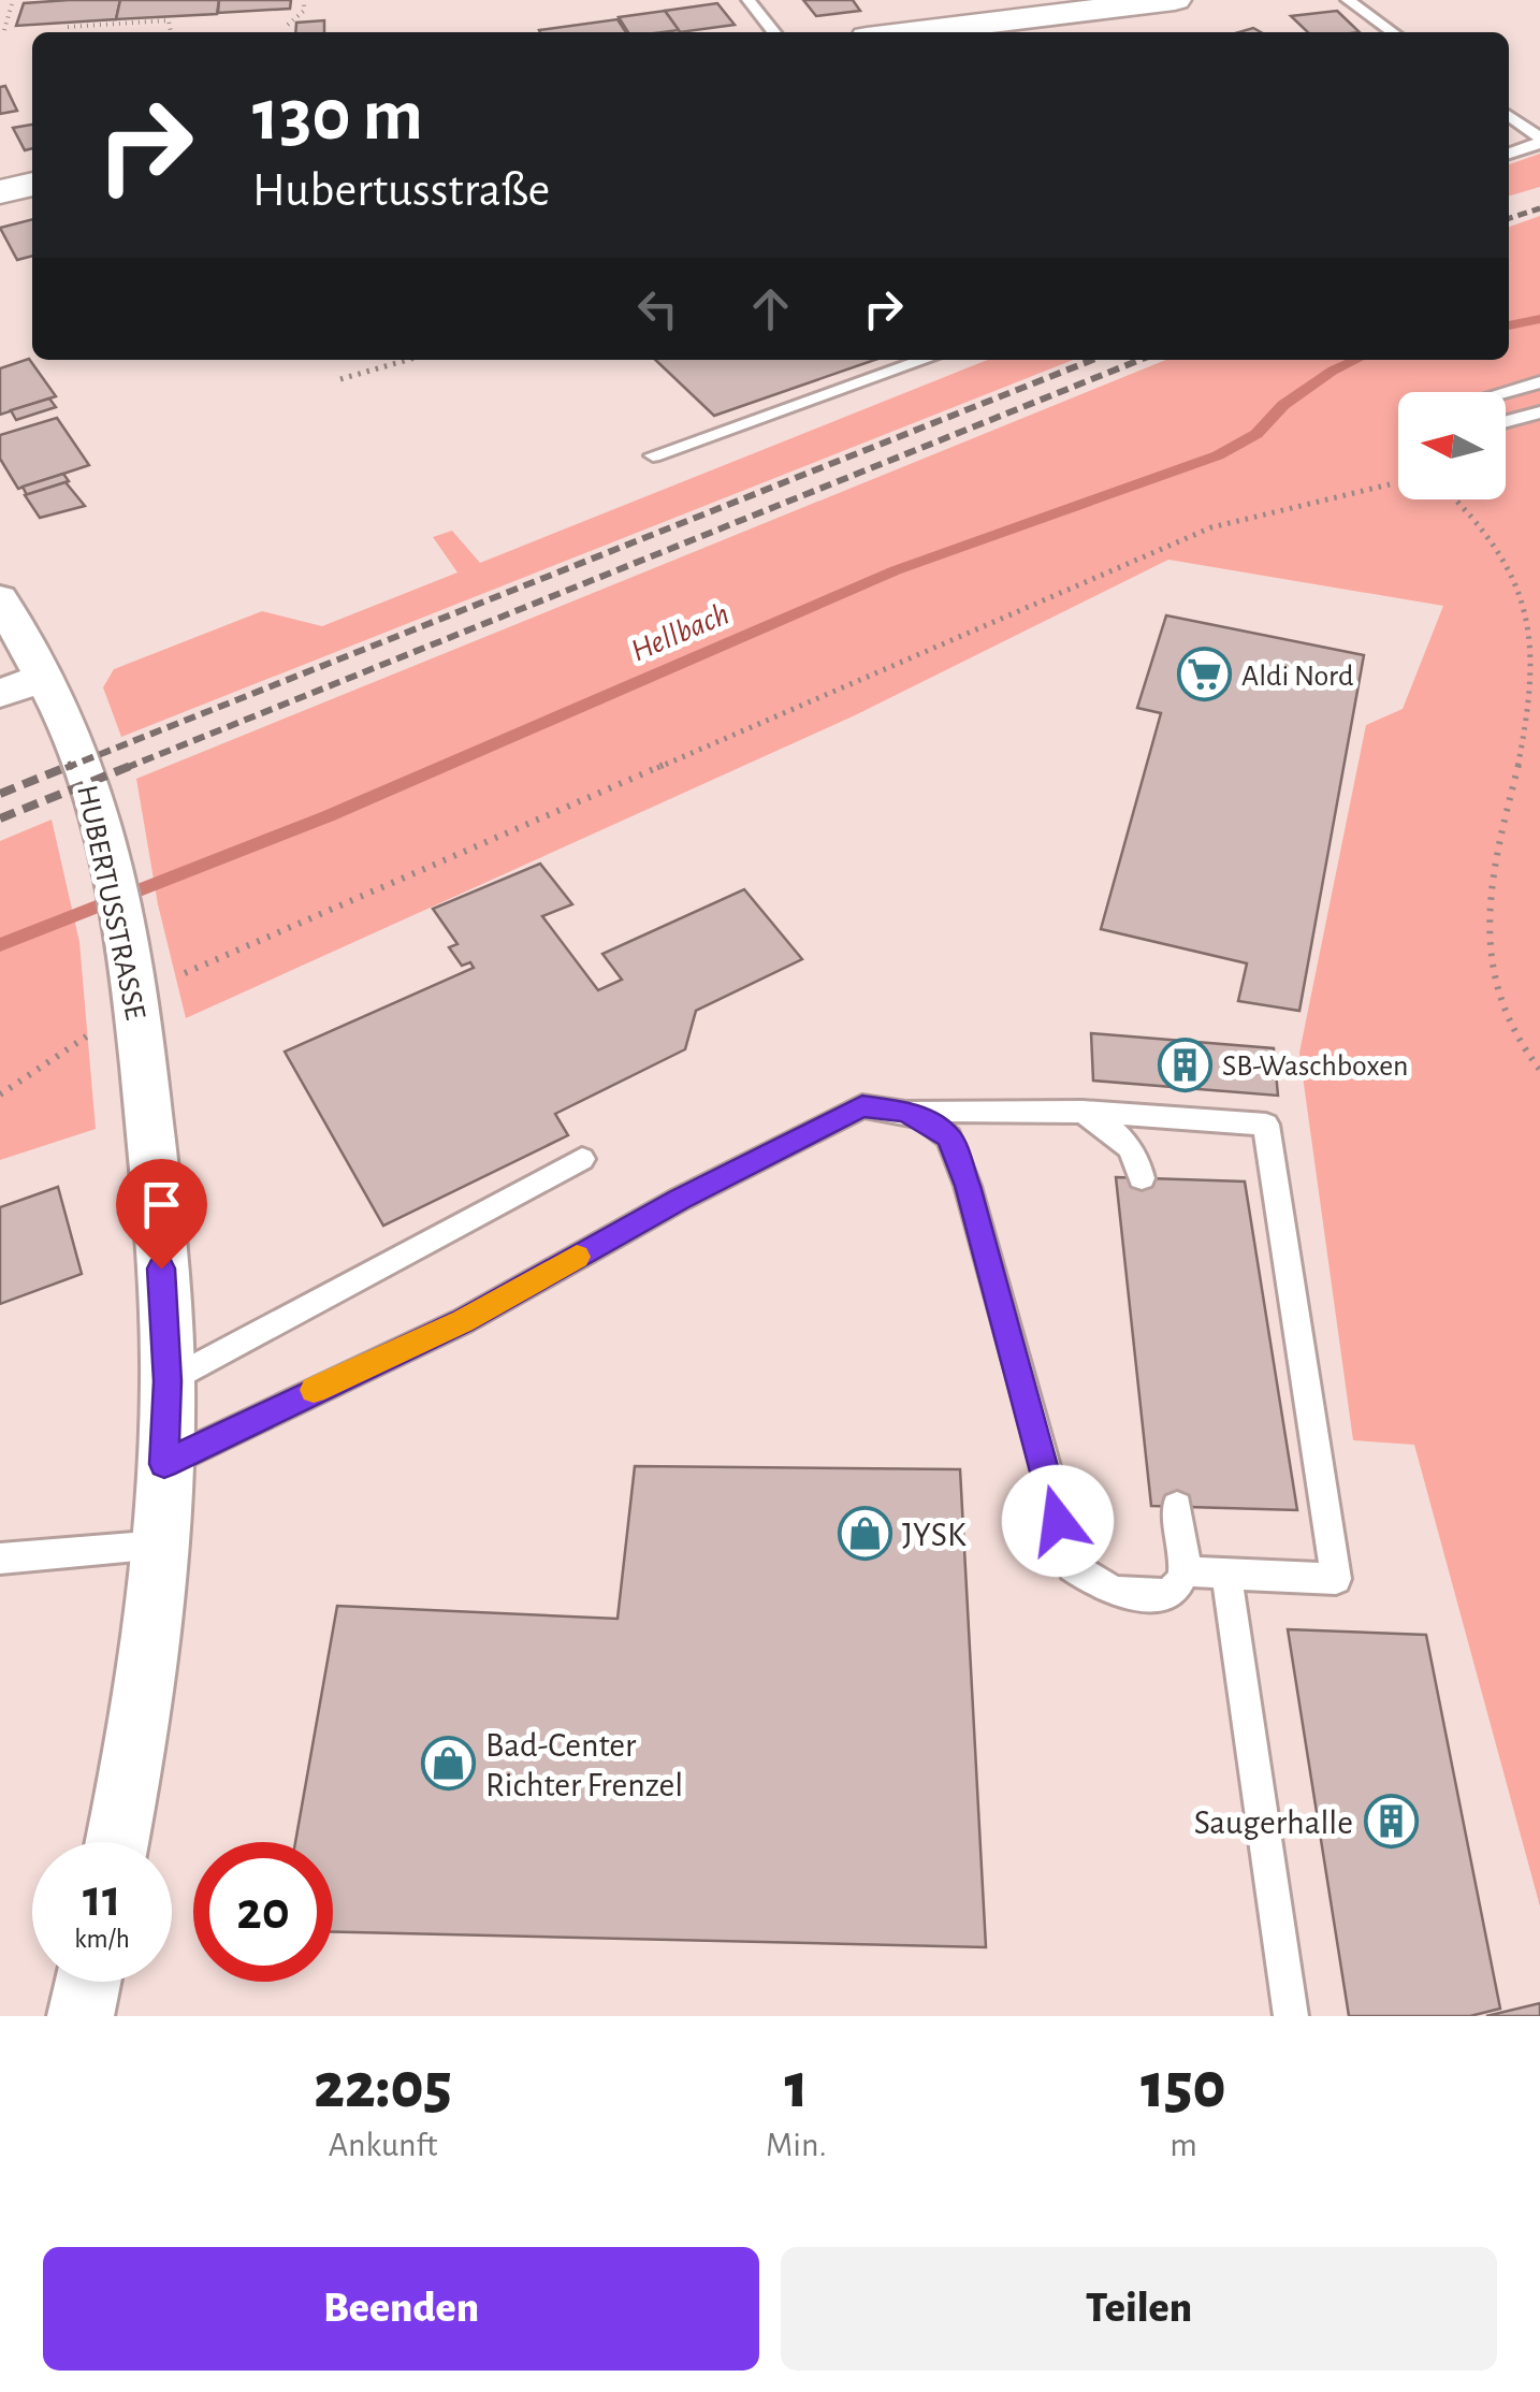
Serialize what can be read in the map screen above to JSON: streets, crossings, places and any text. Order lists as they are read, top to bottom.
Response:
{
  "streets": {
    "street": ["HUBERTUSSTRASSE"]
  },
  "water": ["Hellbach"],
  "places": {
    "supermarket": ["Aldi Nord"],
    "building": ["SB-Waschboxen", "Saugerhalle"],
    "shop": ["JYSK", "Bad-Center Richter Frenzel"]
  },
  "north": "left",
  "page": {
    "turn": ["130 m", "Hubertusstraße"],
    "speed": "11 km/h",
    "limit": "20",
    "eta": [
      "22:05",
      "Ankunft",
      "1",
      "Min.",
      "150",
      "m"
    ],
    "buttons": ["Beenden", "Teilen"]
  }
}
